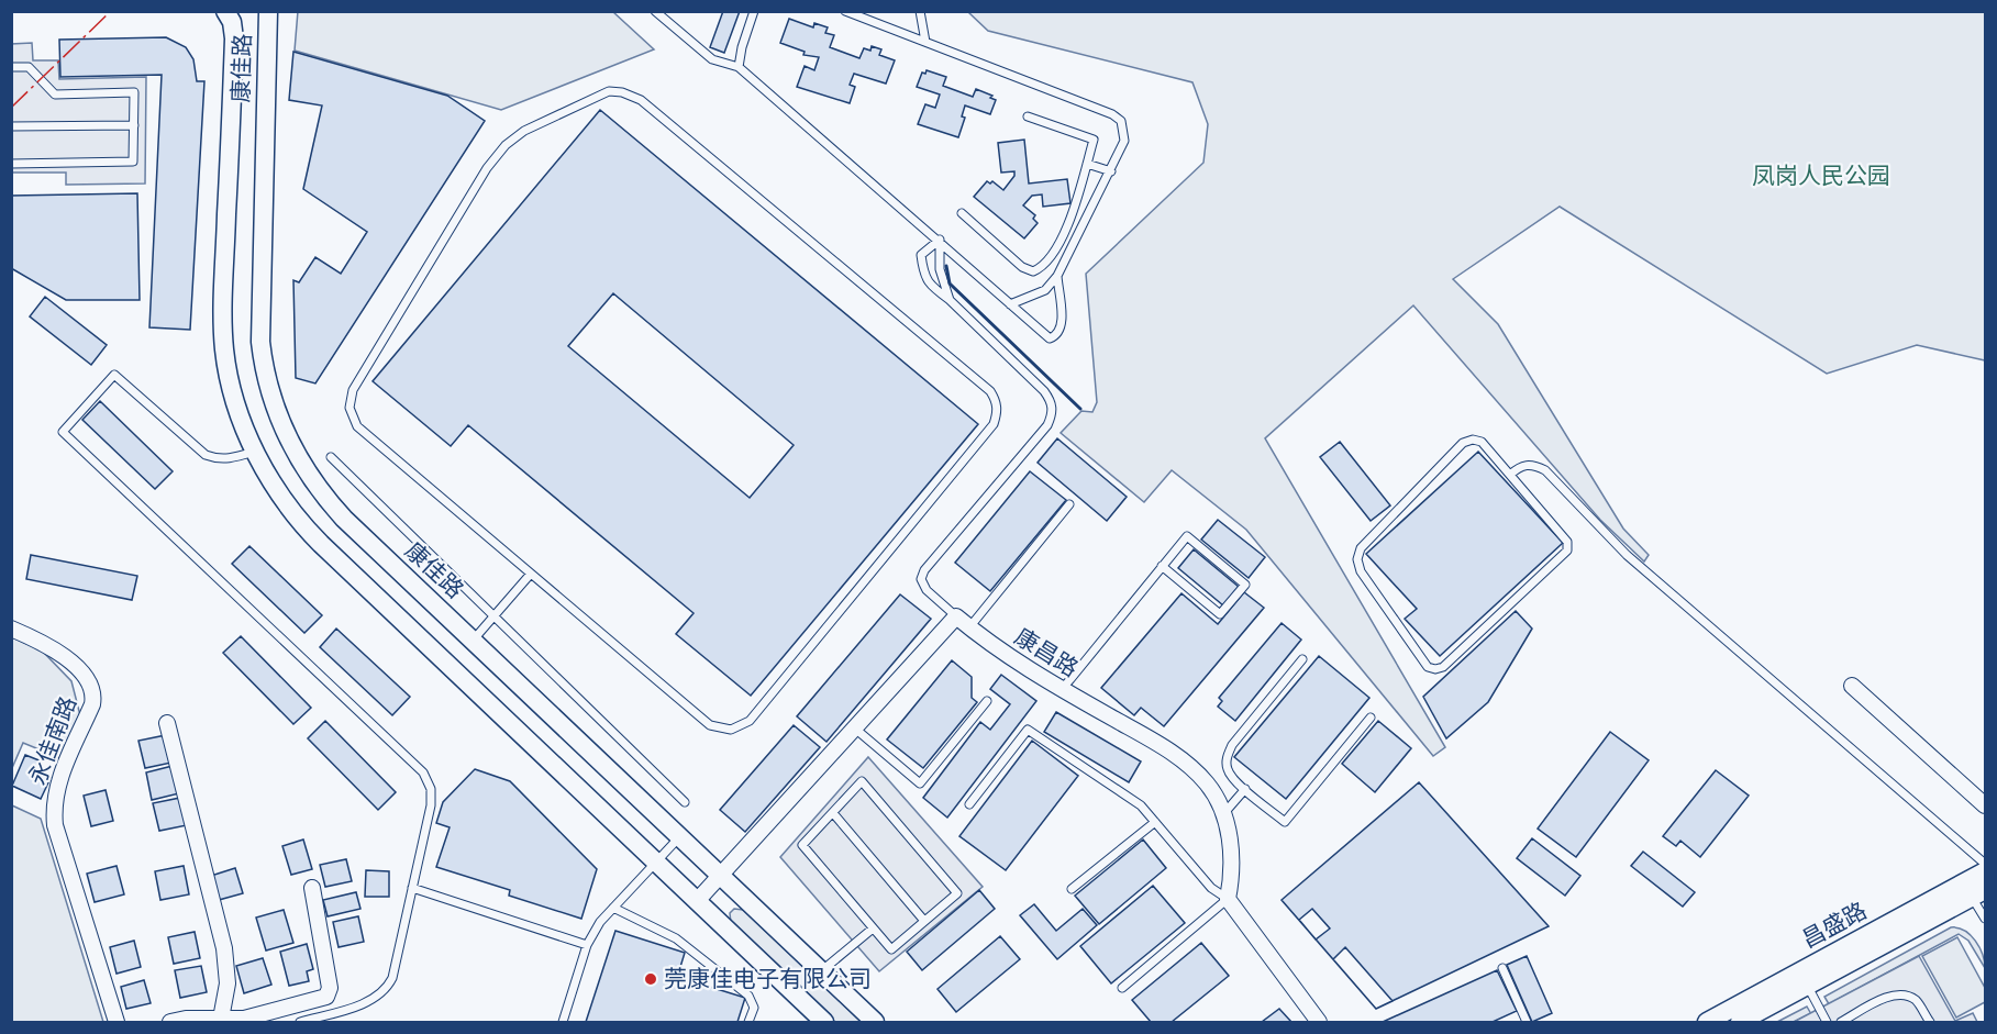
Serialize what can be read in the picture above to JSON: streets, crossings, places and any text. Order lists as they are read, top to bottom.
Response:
{
  "streets": {
    "street": [
      "康佳路",
      "康昌路",
      "永佳南路",
      "昌盛路"
    ]
  },
  "parks": ["凤岗人民公园"],
  "places": ["莞康佳电子有限公司"]
}
